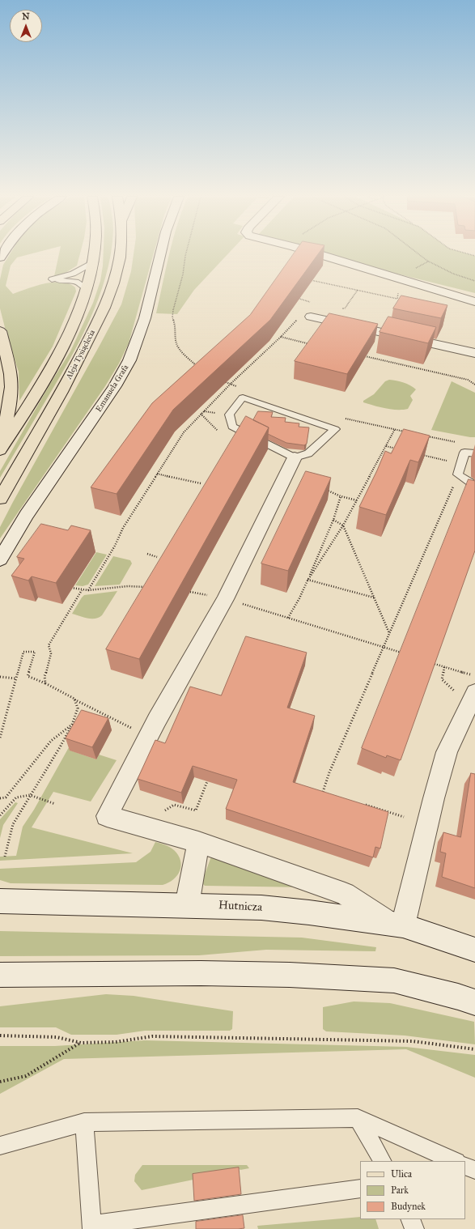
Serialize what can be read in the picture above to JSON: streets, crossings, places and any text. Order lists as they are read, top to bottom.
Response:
{
  "streets": {
    "main road": ["Aleja Tysiąclecia"],
    "street": ["Emanuela Grafa", "Hutnicza"]
  },
  "legend": ["Ulica", "Park", "Budynek"],
  "north": "top"
}
